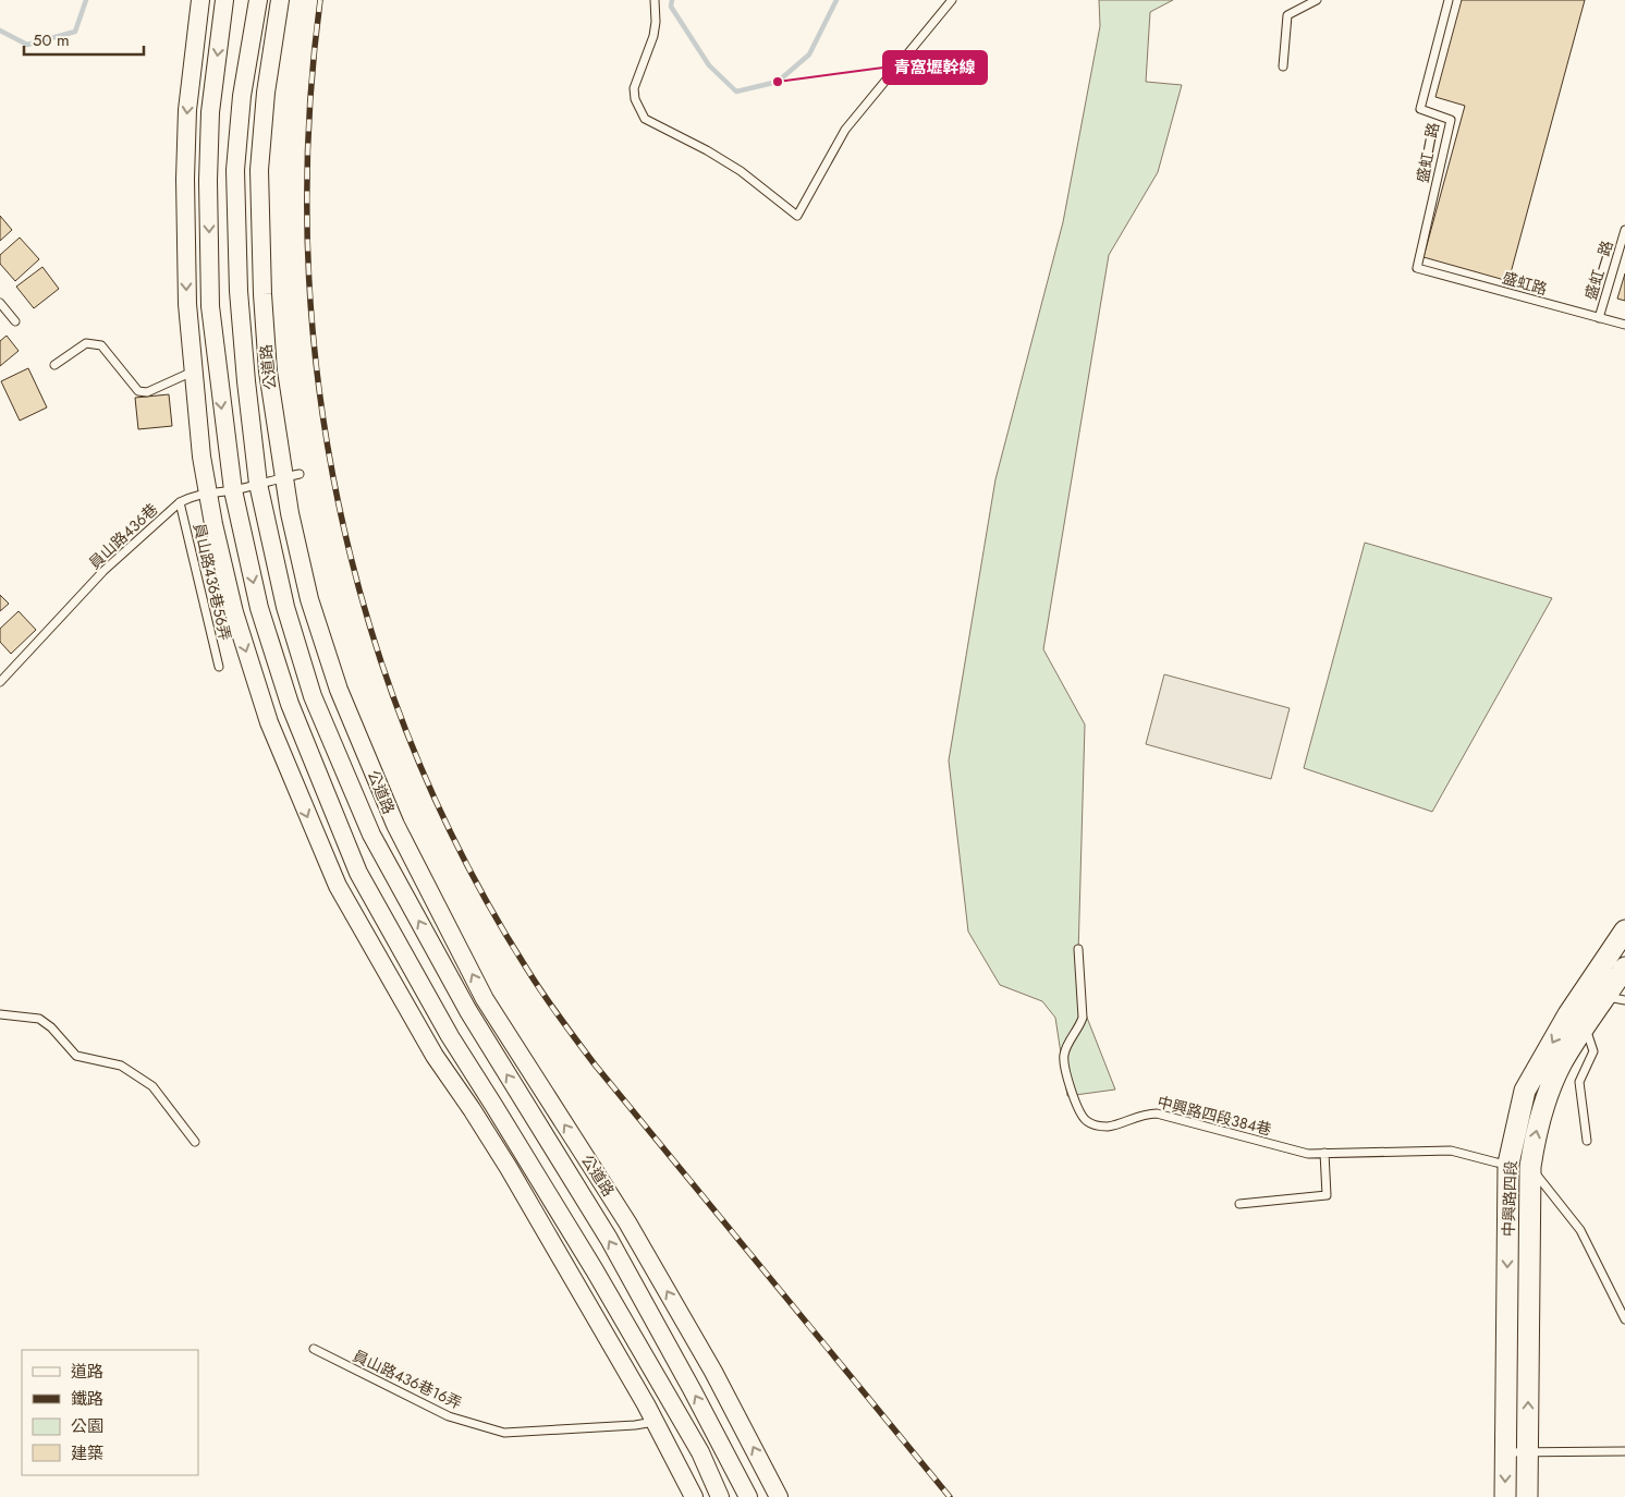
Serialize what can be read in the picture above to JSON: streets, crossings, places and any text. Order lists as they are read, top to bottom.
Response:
{
  "streets": {
    "main road": ["中興路四段"],
    "street": ["公道路"],
    "lane": [
      "盛虹二路",
      "盛虹一路",
      "盛虹路",
      "員山路436巷",
      "員山路436巷56弄",
      "中興路四段384巷",
      "員山路436巷16弄"
    ]
  },
  "crossings": [
    ["盛虹二路", "盛虹路"],
    ["盛虹一路", "盛虹路"],
    ["公道路", "員山路436巷"],
    ["員山路436巷", "員山路436巷56弄"],
    ["中興路四段384巷", "中興路四段"]
  ],
  "places": ["青窩壢幹線"],
  "legend": [
    "道路",
    "鐵路",
    "公園",
    "建築"
  ],
  "scale_bar": "50 m"
}
